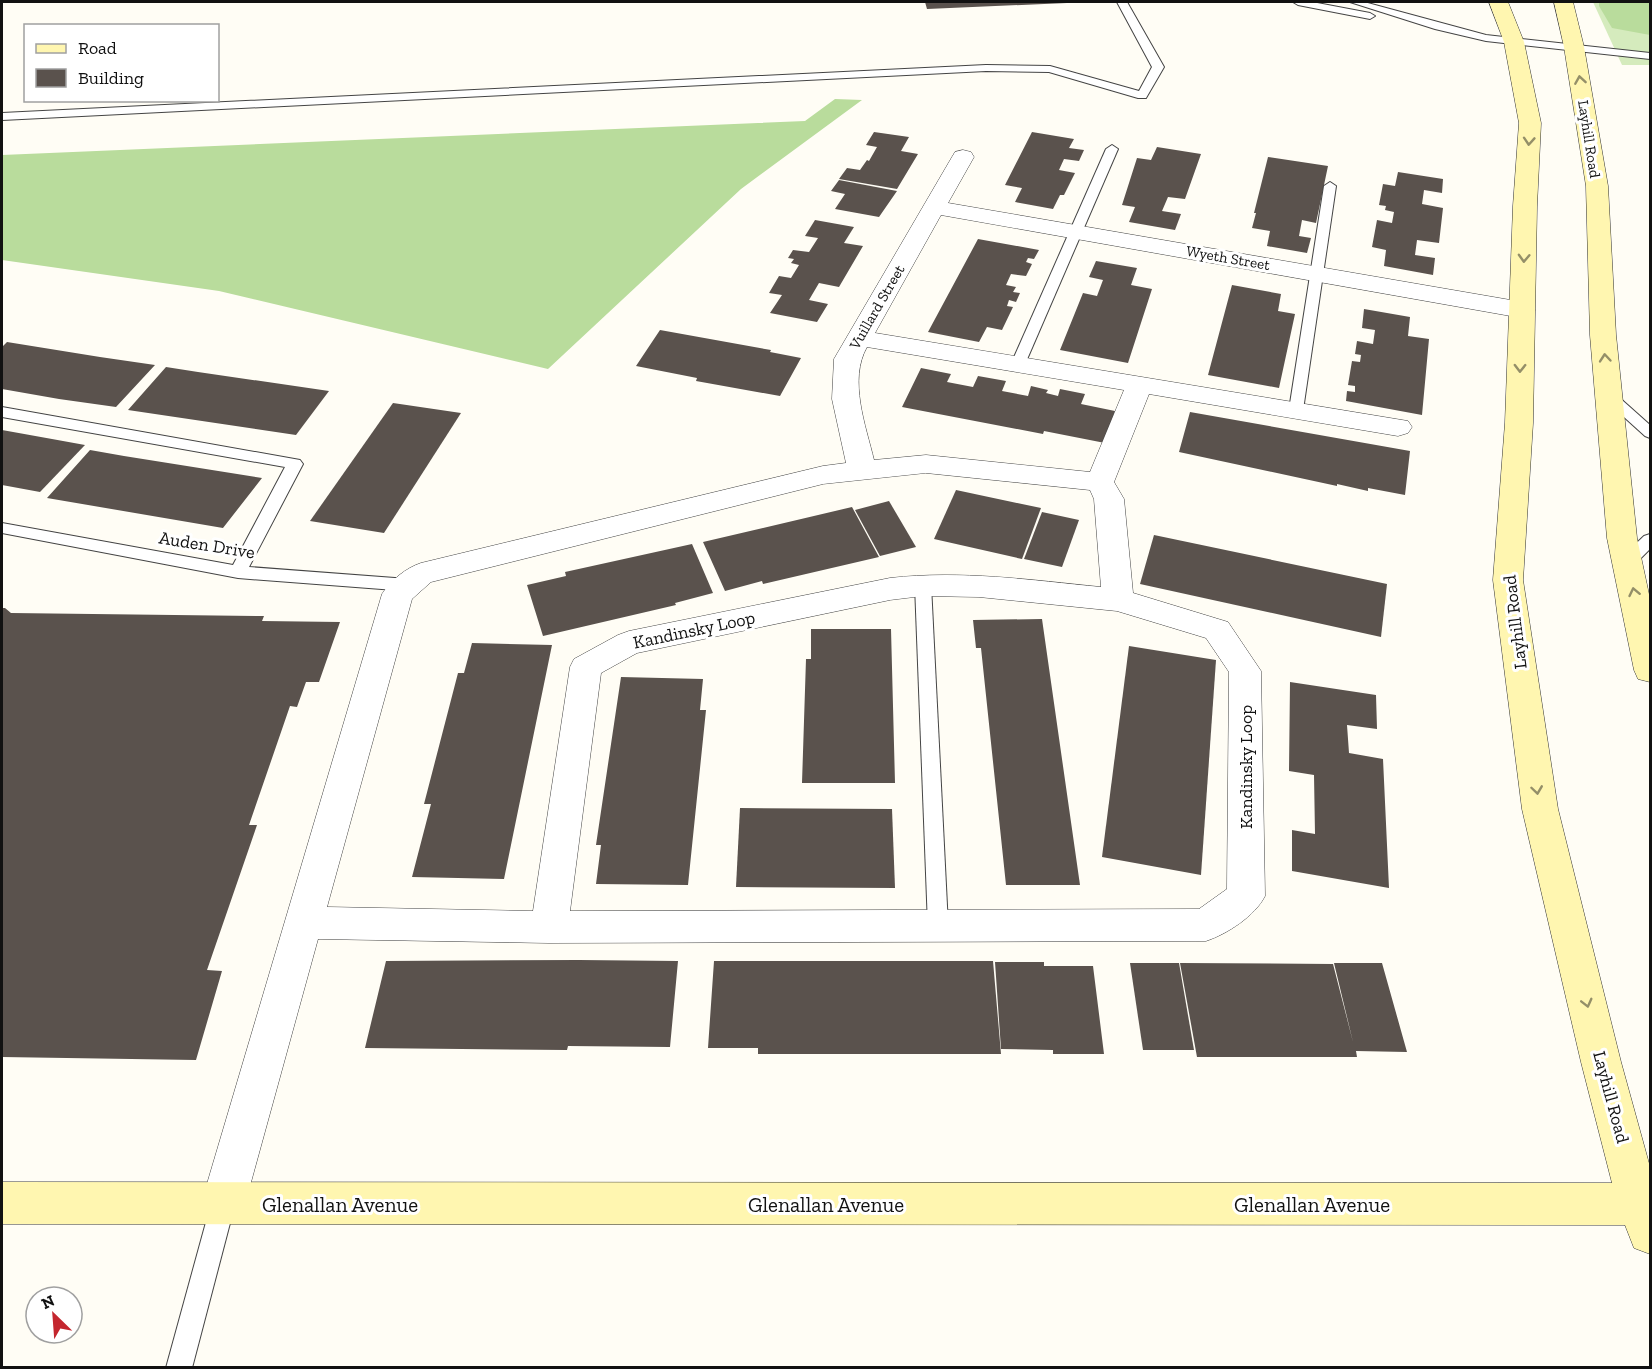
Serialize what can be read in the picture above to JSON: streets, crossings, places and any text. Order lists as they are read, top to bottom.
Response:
{
  "streets": {
    "main road": ["Layhill Road", "Glenallan Avenue"],
    "street": ["Wyeth Street", "Vuillard Street", "Kandinsky Loop"],
    "lane": ["Auden Drive"]
  },
  "crossings": [
    ["Layhill Road", "Wyeth Street"],
    ["Layhill Road", "Glenallan Avenue"],
    ["Wyeth Street", "Vuillard Street"]
  ],
  "legend": ["Road", "Building"],
  "north": "top left"
}
